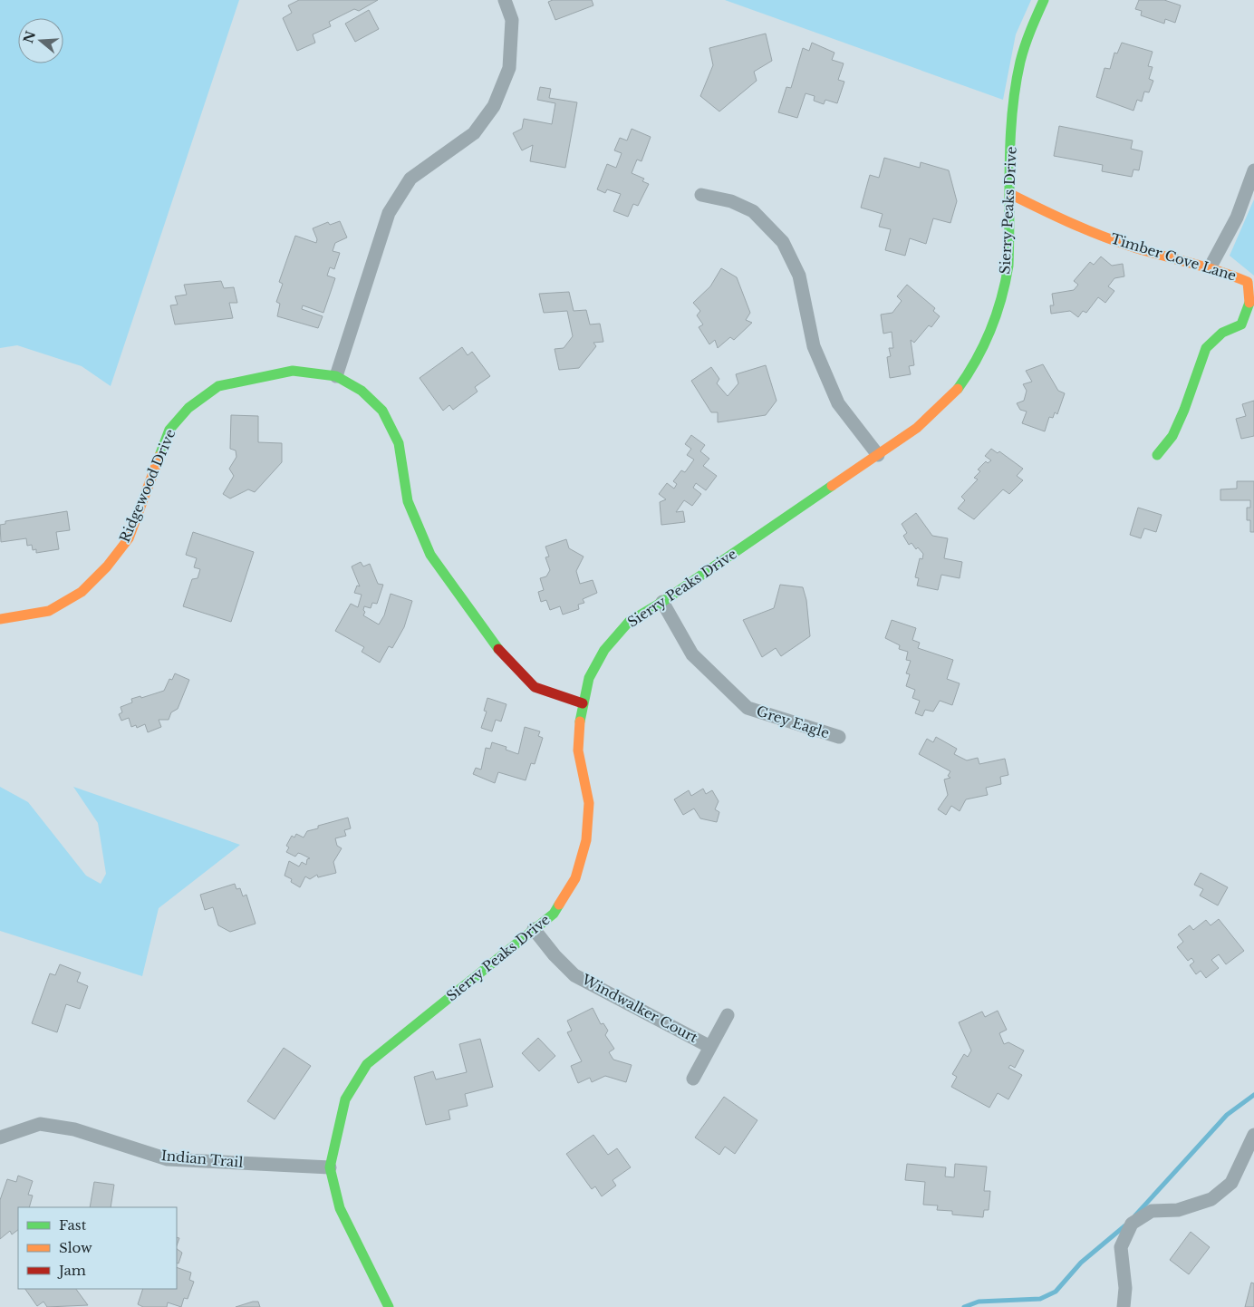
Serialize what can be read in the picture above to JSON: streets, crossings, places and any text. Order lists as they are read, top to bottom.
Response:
{
  "streets": {
    "street": [
      "Sierry Peaks Drive",
      "Timber Cove Lane",
      "Ridgewood Drive",
      "Grey Eagle",
      "Windwalker Court",
      "Indian Trail"
    ]
  },
  "crossings": [
    ["Sierry Peaks Drive", "Timber Cove Lane"],
    ["Sierry Peaks Drive", "Ridgewood Drive"],
    ["Sierry Peaks Drive", "Grey Eagle"],
    ["Sierry Peaks Drive", "Windwalker Court"],
    ["Sierry Peaks Drive", "Indian Trail"]
  ],
  "legend": ["Fast", "Slow", "Jam"],
  "north": "left"
}
